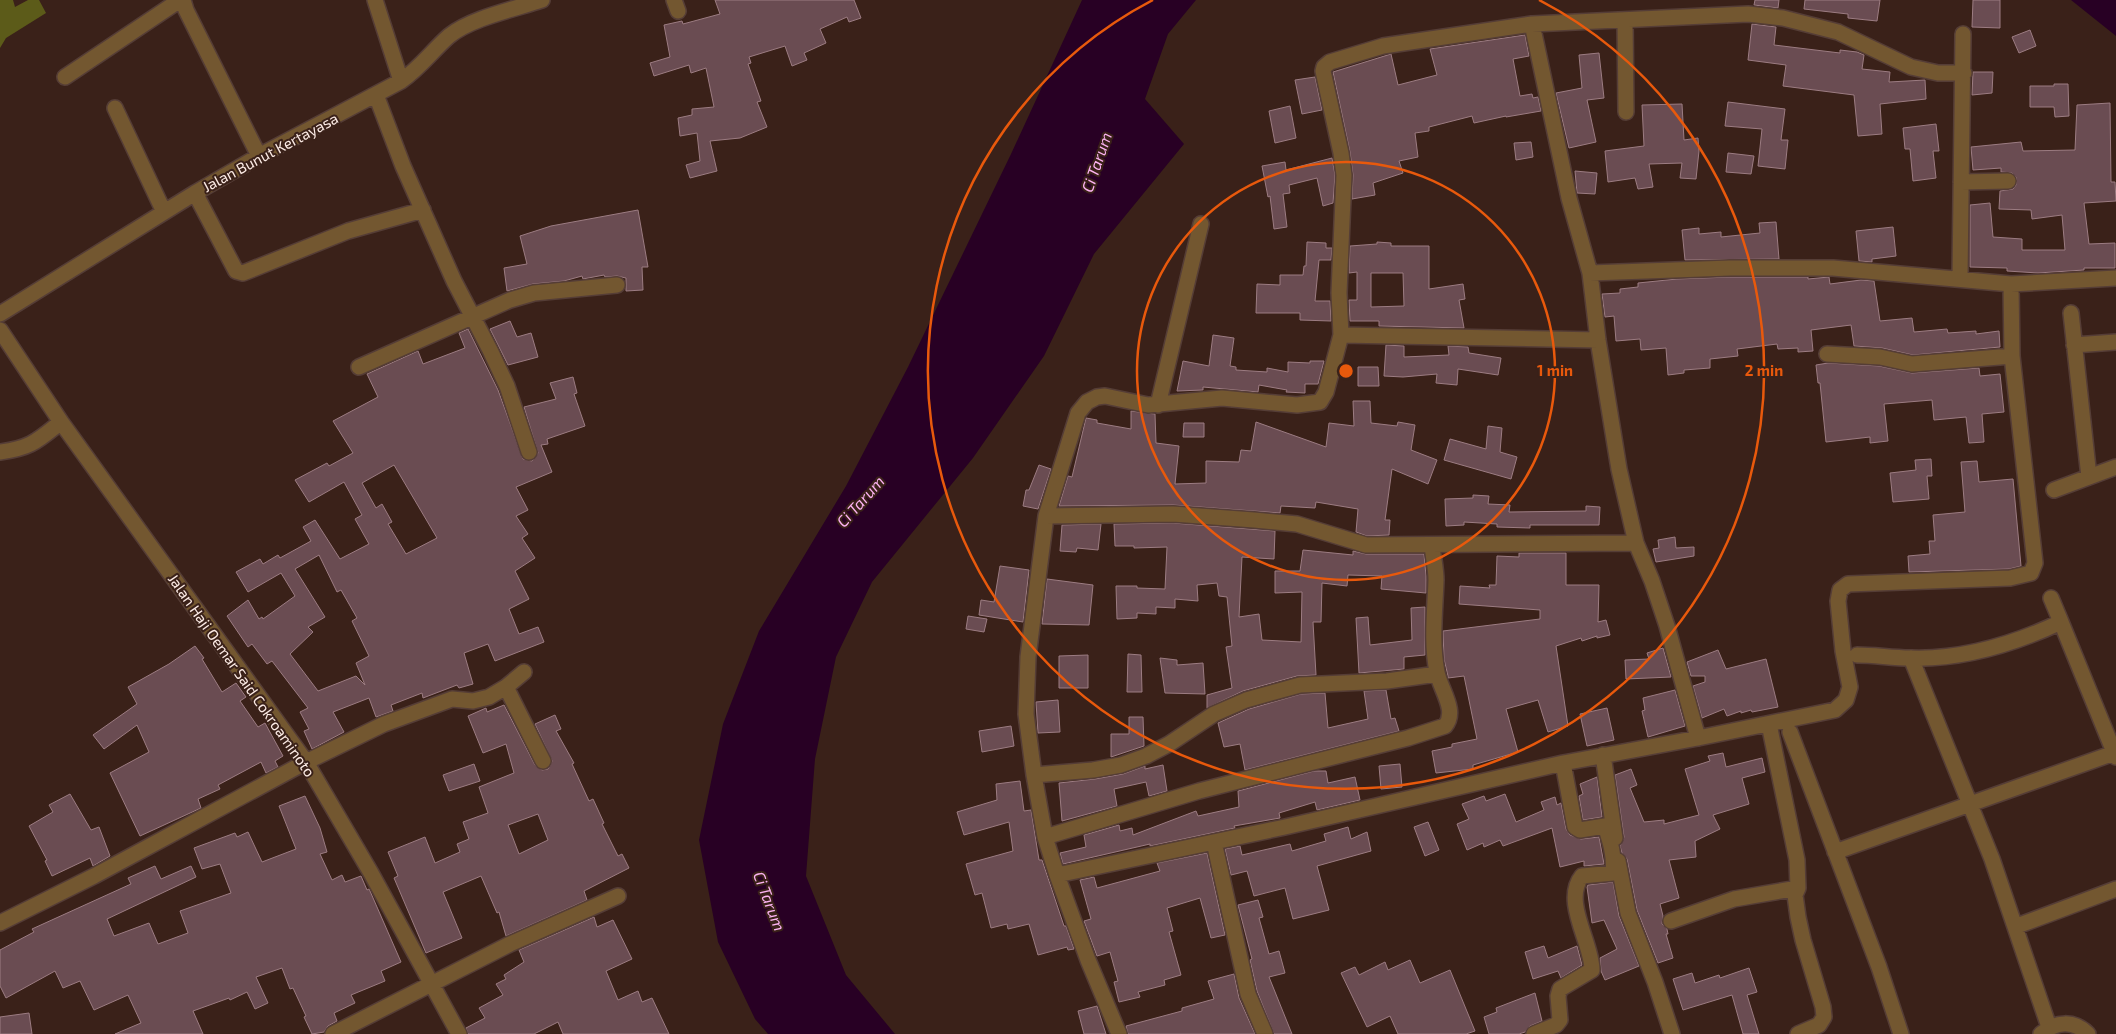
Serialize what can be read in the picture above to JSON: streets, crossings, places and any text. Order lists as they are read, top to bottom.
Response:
{
  "streets": {
    "street": ["Jalan Bunut Kertayasa", "Jalan Haji Oemar Said Cokroaminoto"]
  },
  "water": ["Ci Tarum"],
  "rings": ["1 min", "2 min"]
}
